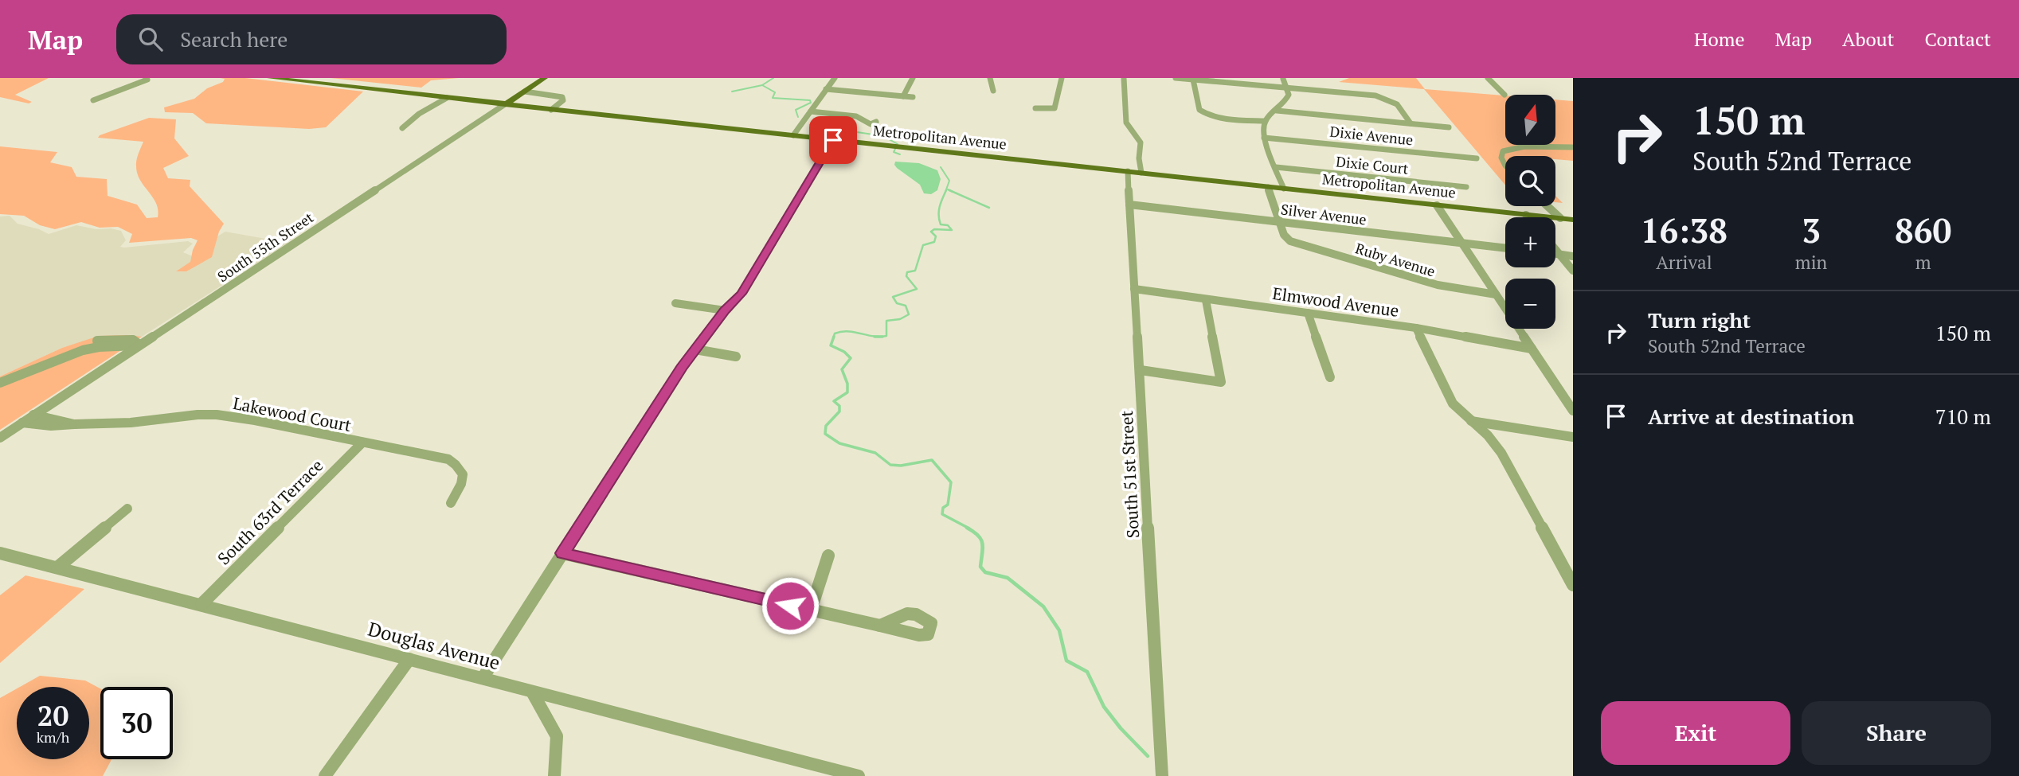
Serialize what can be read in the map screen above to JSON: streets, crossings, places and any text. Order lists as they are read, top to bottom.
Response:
{
  "streets": {
    "main road": ["Metropolitan Avenue", "South 55th Street"],
    "street": [
      "Dixie Avenue",
      "Dixie Court",
      "Silver Avenue",
      "Ruby Avenue",
      "Elmwood Avenue",
      "Lakewood Court",
      "South 51st Street",
      "South 63rd Terrace",
      "Douglas Avenue"
    ]
  },
  "crossings": [
    ["Metropolitan Avenue", "South 55th Street"],
    ["Metropolitan Avenue", "South 51st Street"],
    ["Silver Avenue", "South 51st Street"],
    ["South 55th Street", "Lakewood Court"],
    ["Elmwood Avenue", "South 51st Street"],
    ["Lakewood Court", "South 63rd Terrace"],
    ["South 63rd Terrace", "Douglas Avenue"]
  ],
  "north": "top",
  "page": {
    "header": "Map",
    "search": "Search here",
    "nav": [
      "Home",
      "Map",
      "About",
      "Contact"
    ],
    "turn": ["150 m", "South 52nd Terrace"],
    "map_buttons": ["+", "−"],
    "eta": [
      "16:38",
      "Arrival",
      "3",
      "min",
      "860",
      "m"
    ],
    "list": [
      {
        "name": "Turn right",
        "note": "South 52nd Terrace",
        "value": "150 m"
      },
      {
        "name": "Arrive at destination",
        "value": "710 m"
      }
    ],
    "speed": "20 km/h",
    "limit": "30",
    "buttons": ["Exit", "Share"]
  }
}
